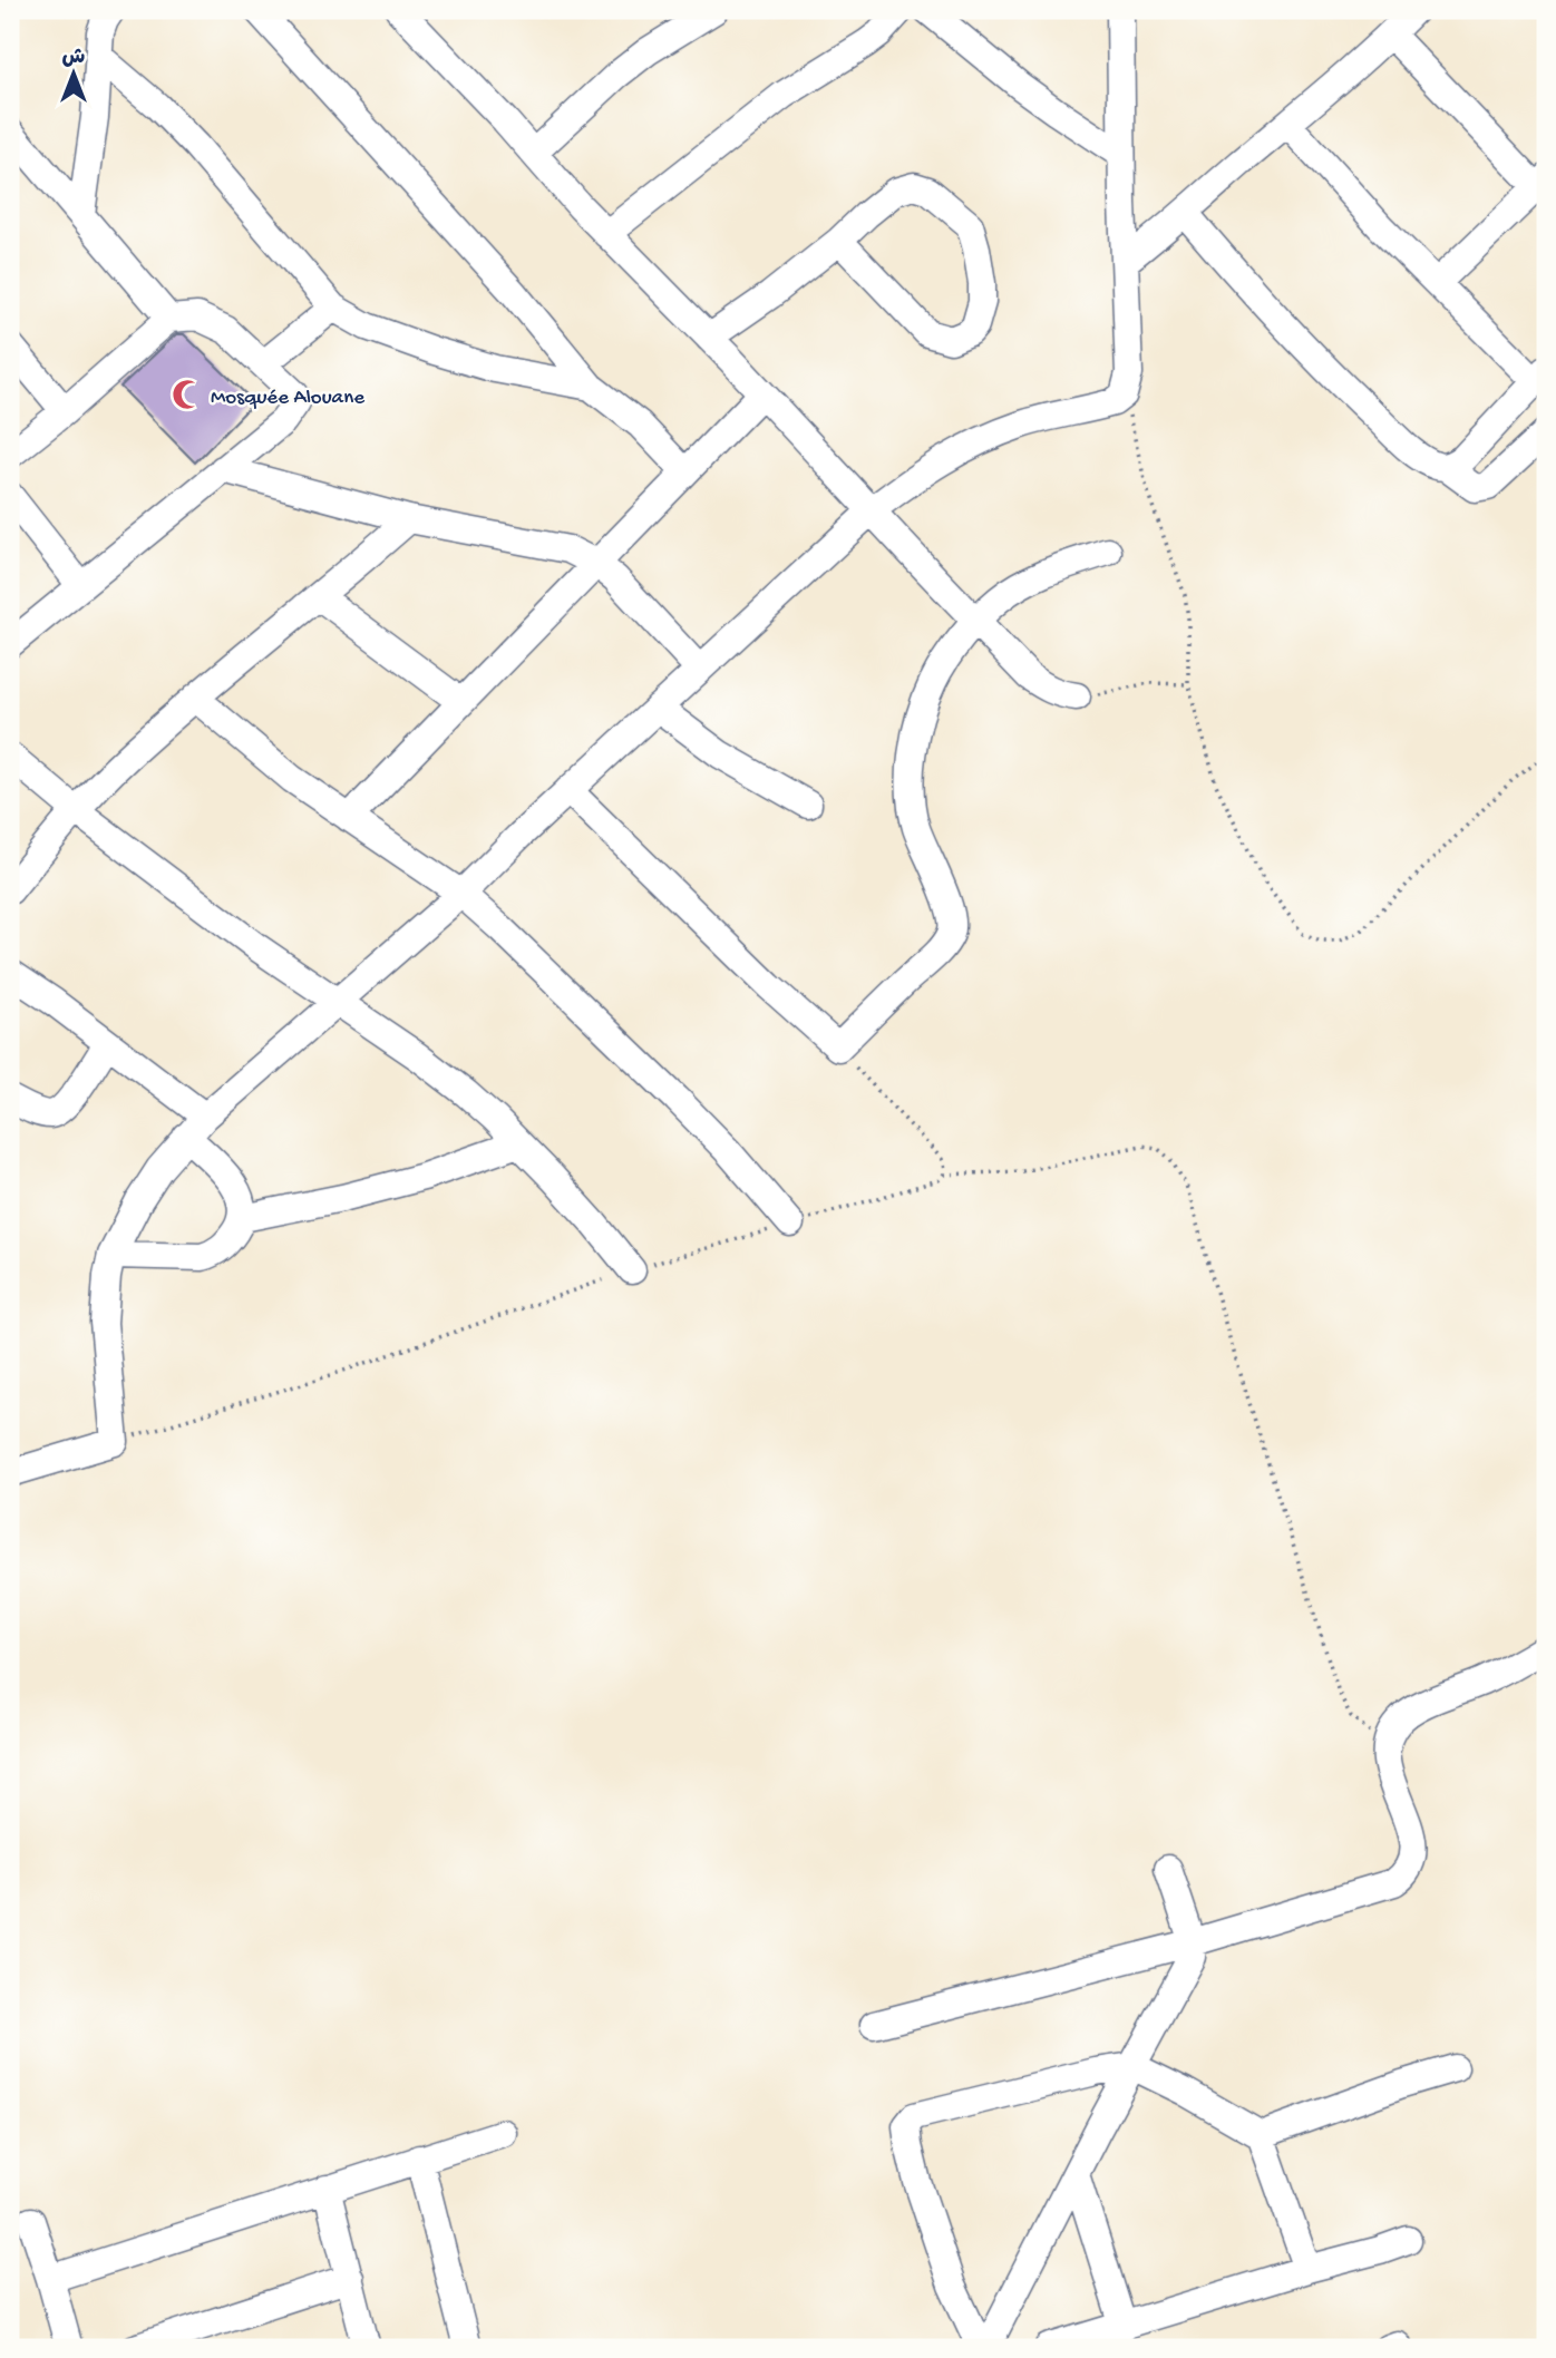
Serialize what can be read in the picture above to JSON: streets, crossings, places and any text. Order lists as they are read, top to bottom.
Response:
{
  "places": {
    "mosque": ["Mosquée Alouane"]
  },
  "north": "top"
}
